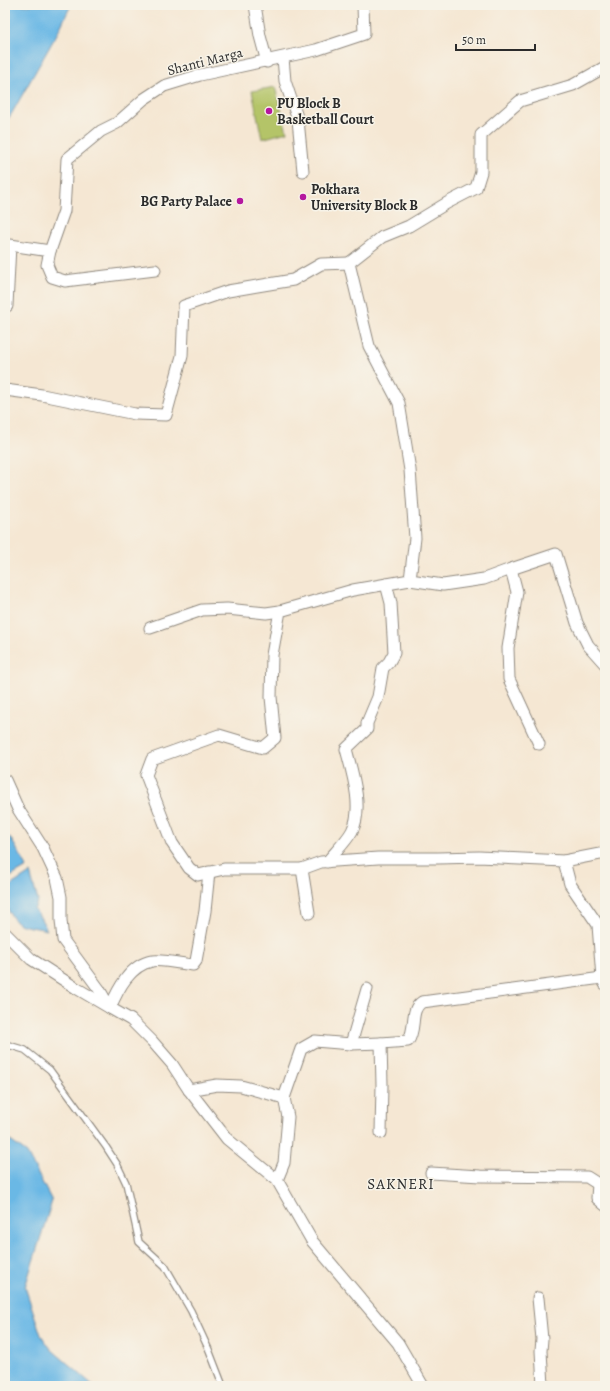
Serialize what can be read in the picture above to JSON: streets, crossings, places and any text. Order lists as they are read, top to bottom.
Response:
{
  "streets": {
    "street": ["Shanti Marga"]
  },
  "districts": ["SAKNERI"],
  "places": ["PU Block B Basketball Court", "Pokhara University Block B", "BG Party Palace"],
  "scale_bar": "50 m"
}
